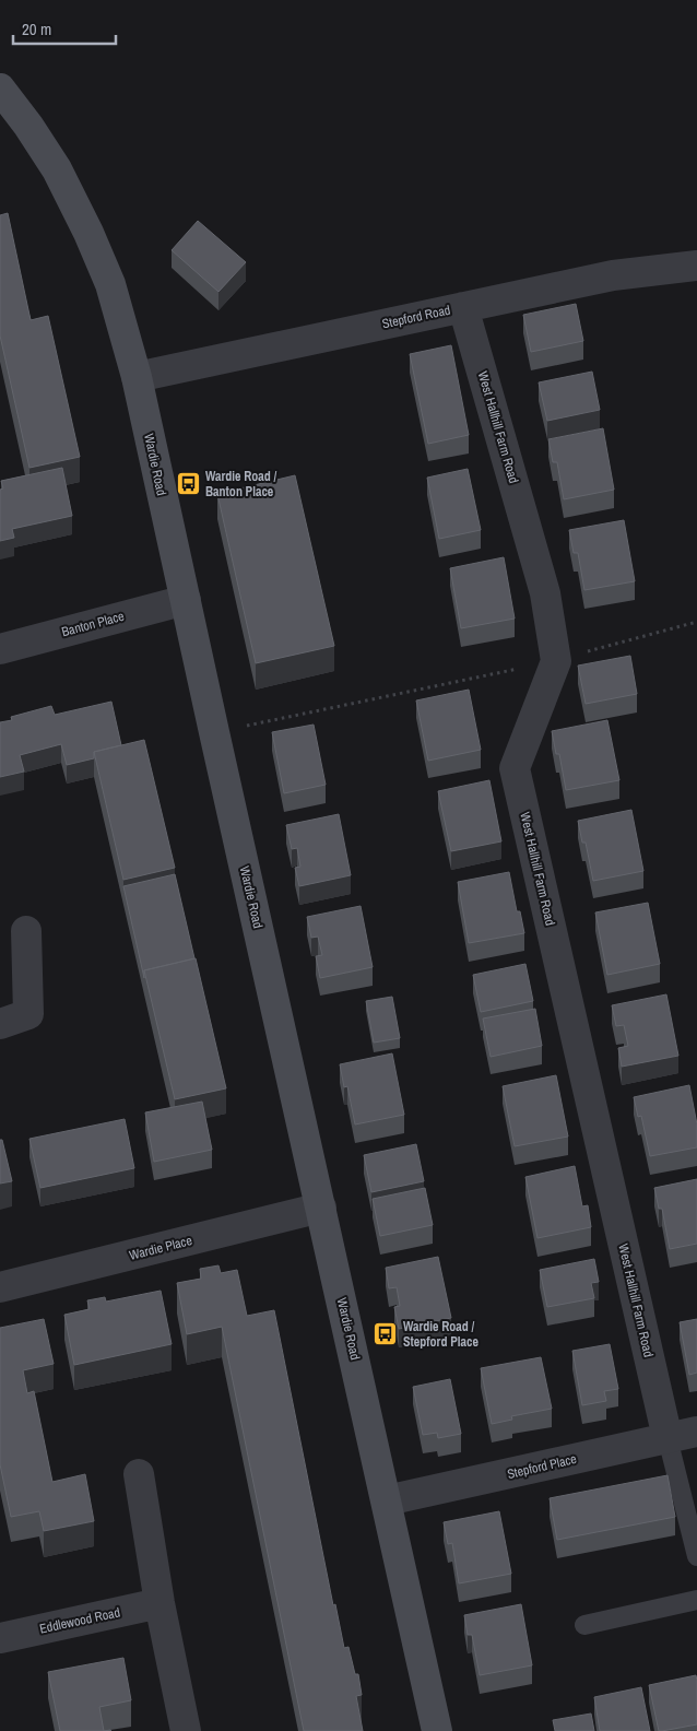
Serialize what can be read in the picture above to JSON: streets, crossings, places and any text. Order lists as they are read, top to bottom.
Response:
{
  "streets": {
    "street": [
      "Stepford Road",
      "West Hallhill Farm Road",
      "Wardie Road",
      "Banton Place",
      "Wardie Place",
      "Stepford Place",
      "Eddlewood Road"
    ]
  },
  "crossings": [
    ["Stepford Road", "West Hallhill Farm Road"],
    ["Stepford Road", "Wardie Road"],
    ["West Hallhill Farm Road", "Stepford Place"],
    ["Wardie Road", "Banton Place"],
    ["Wardie Road", "Wardie Place"],
    ["Wardie Road", "Stepford Place"]
  ],
  "places": {
    "bus stop": ["Wardie Road / Banton Place", "Wardie Road / Stepford Place"]
  },
  "scale_bar": "20 m"
}
